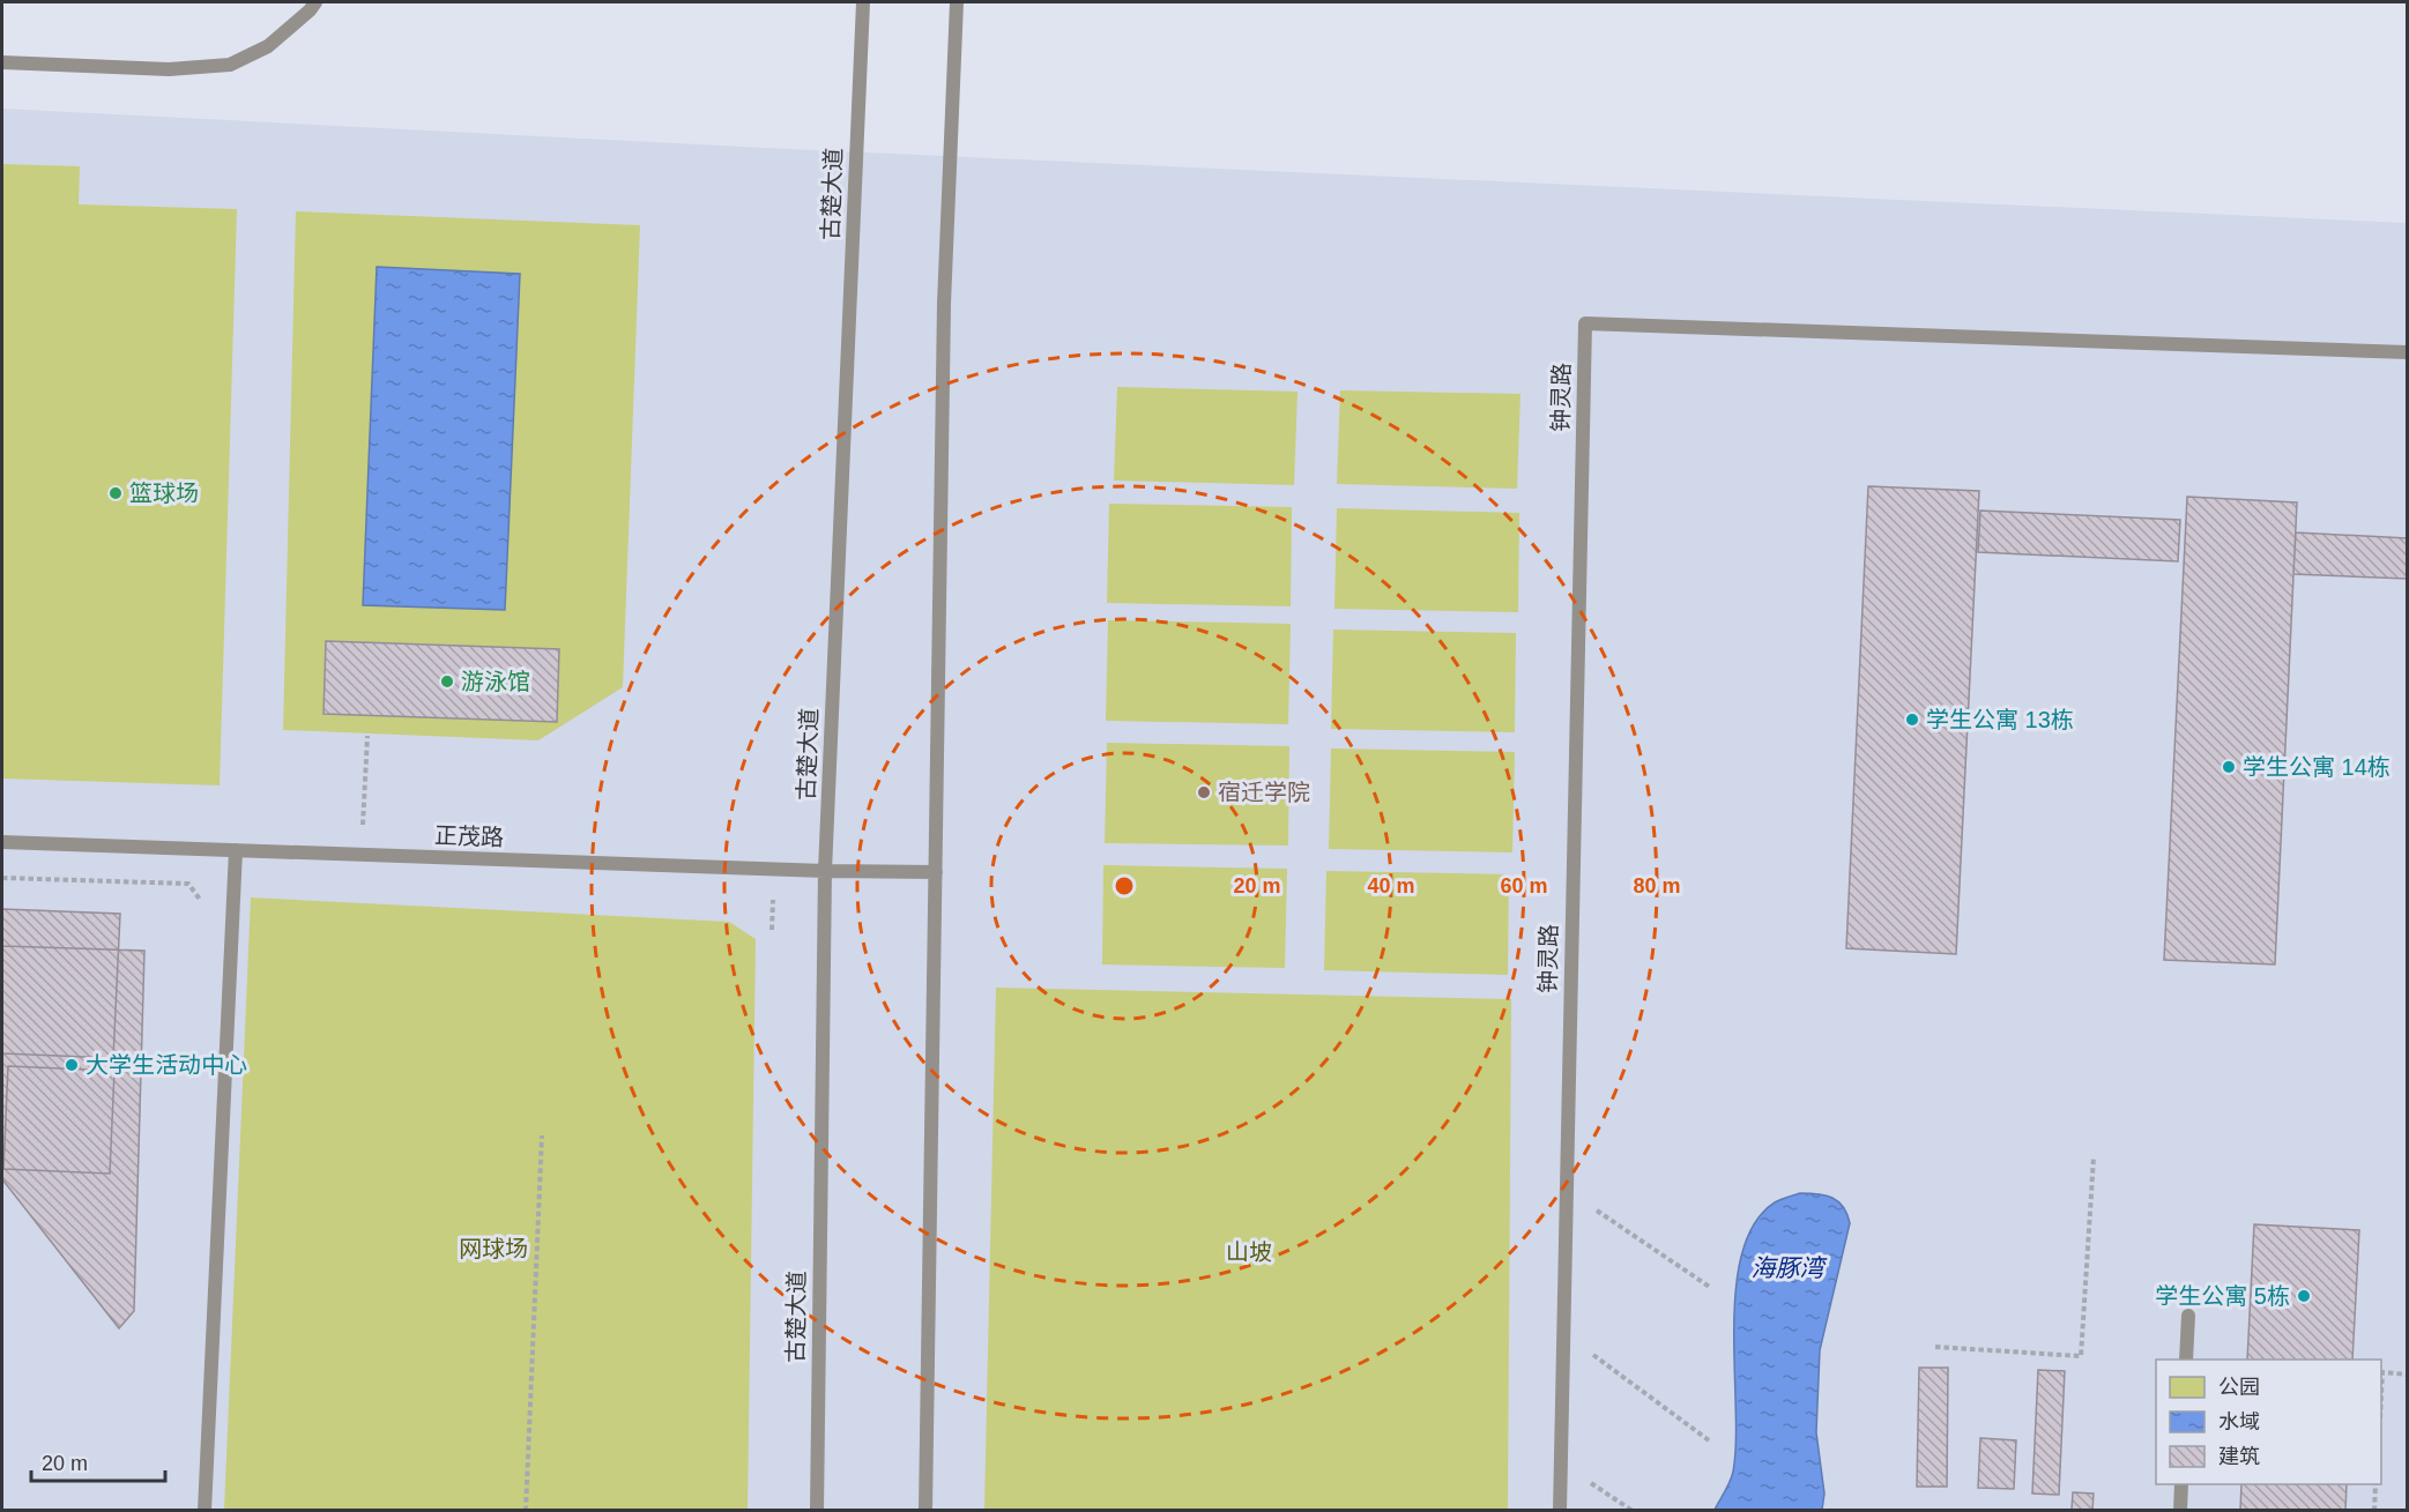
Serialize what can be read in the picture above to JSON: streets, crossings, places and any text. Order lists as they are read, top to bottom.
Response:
{
  "streets": {
    "lane": ["古楚大道", "钟灵路", "正茂路"]
  },
  "crossings": [
    ["古楚大道", "正茂路"]
  ],
  "water": ["海豚湾"],
  "parks": ["网球场", "山坡"],
  "places": [
    "篮球场",
    "游泳馆",
    "学生公寓 13栋",
    "学生公寓 14栋",
    "宿迁学院",
    "大学生活动中心",
    "学生公寓 5栋"
  ],
  "legend": ["公园", "水域", "建筑"],
  "scale_bar": "20 m",
  "rings": [
    "20 m",
    "40 m",
    "60 m",
    "80 m"
  ]
}
